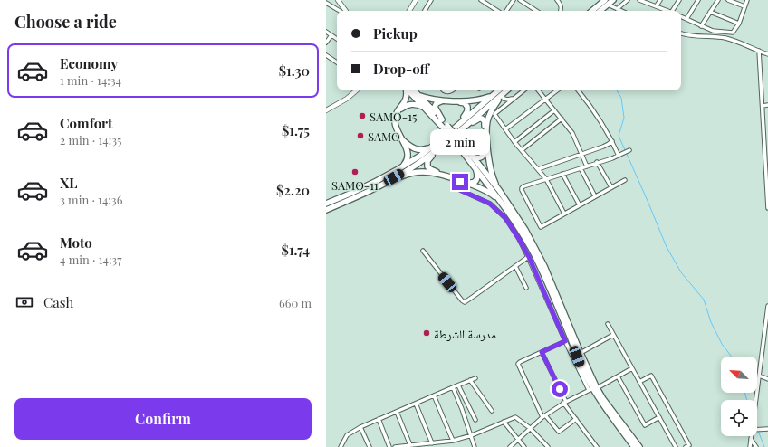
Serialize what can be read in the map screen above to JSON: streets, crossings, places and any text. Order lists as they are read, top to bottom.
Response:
{
  "places": [
    "SAMO-15",
    "SAMO",
    "SAMO-11",
    "مدرسة الشرطة"
  ],
  "north": "top left",
  "page": {
    "heading": "Choose a ride",
    "banner": ["Pickup", "Drop-off"],
    "list": [
      {
        "name": "Economy",
        "note": "1 min · 14:34",
        "value": "$1.30"
      },
      {
        "name": "Comfort",
        "note": "2 min · 14:35",
        "value": "$1.75"
      },
      {
        "name": "XL",
        "note": "3 min · 14:36",
        "value": "$2.20"
      },
      {
        "name": "Moto",
        "note": "4 min · 14:37",
        "value": "$1.74"
      }
    ],
    "bubble": "2 min",
    "pay": ["Cash", "660 m"],
    "buttons": "Confirm"
  }
}
